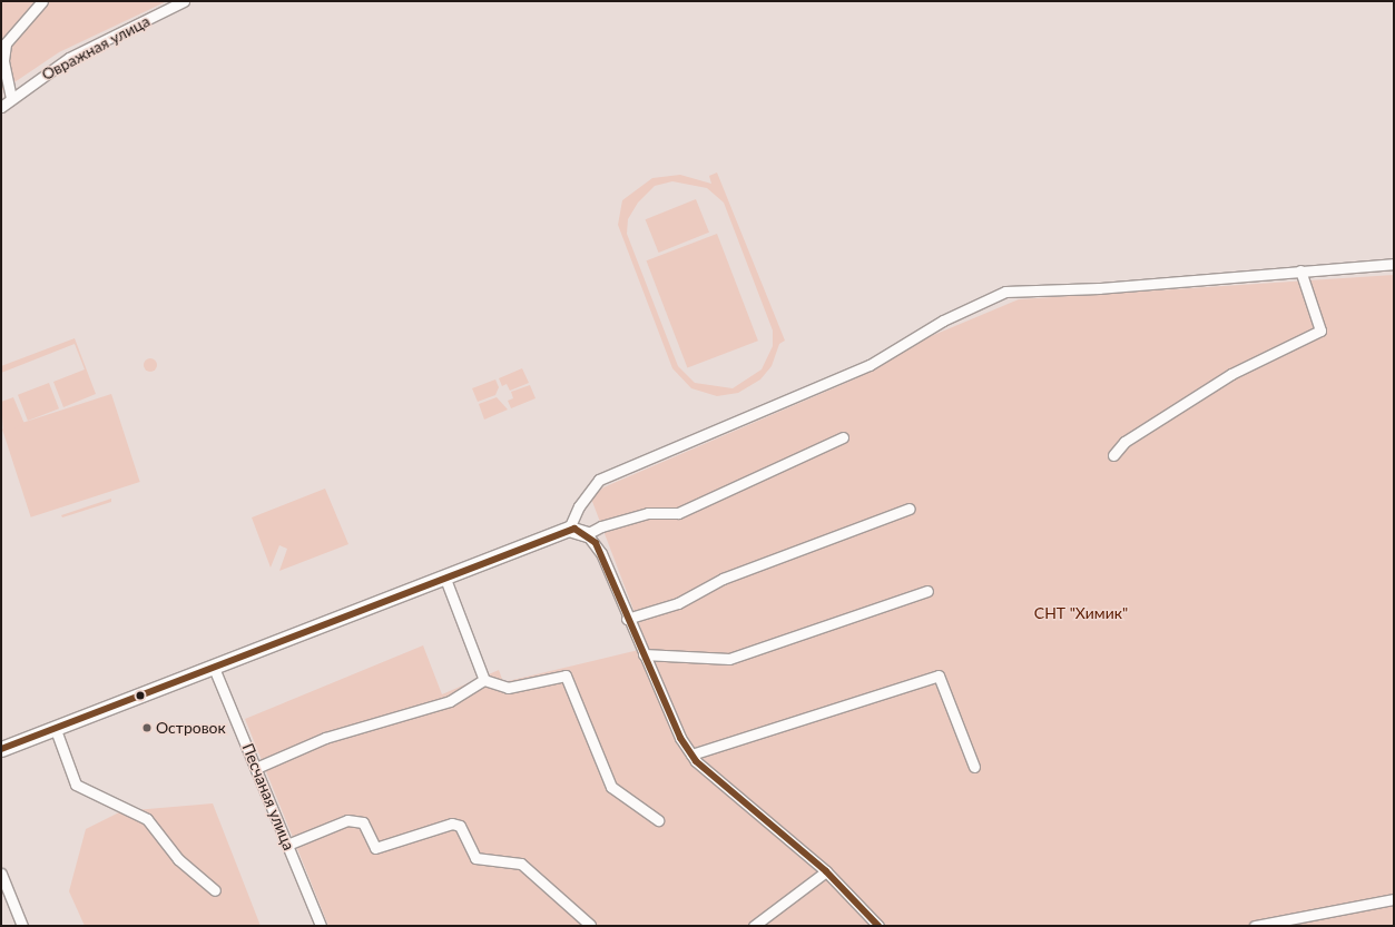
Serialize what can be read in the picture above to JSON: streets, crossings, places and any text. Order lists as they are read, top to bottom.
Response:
{
  "streets": {
    "street": ["Овражная улица", "Песчаная улица"]
  },
  "parks": ["СНТ \"Химик\""],
  "places": ["Островок"]
}
